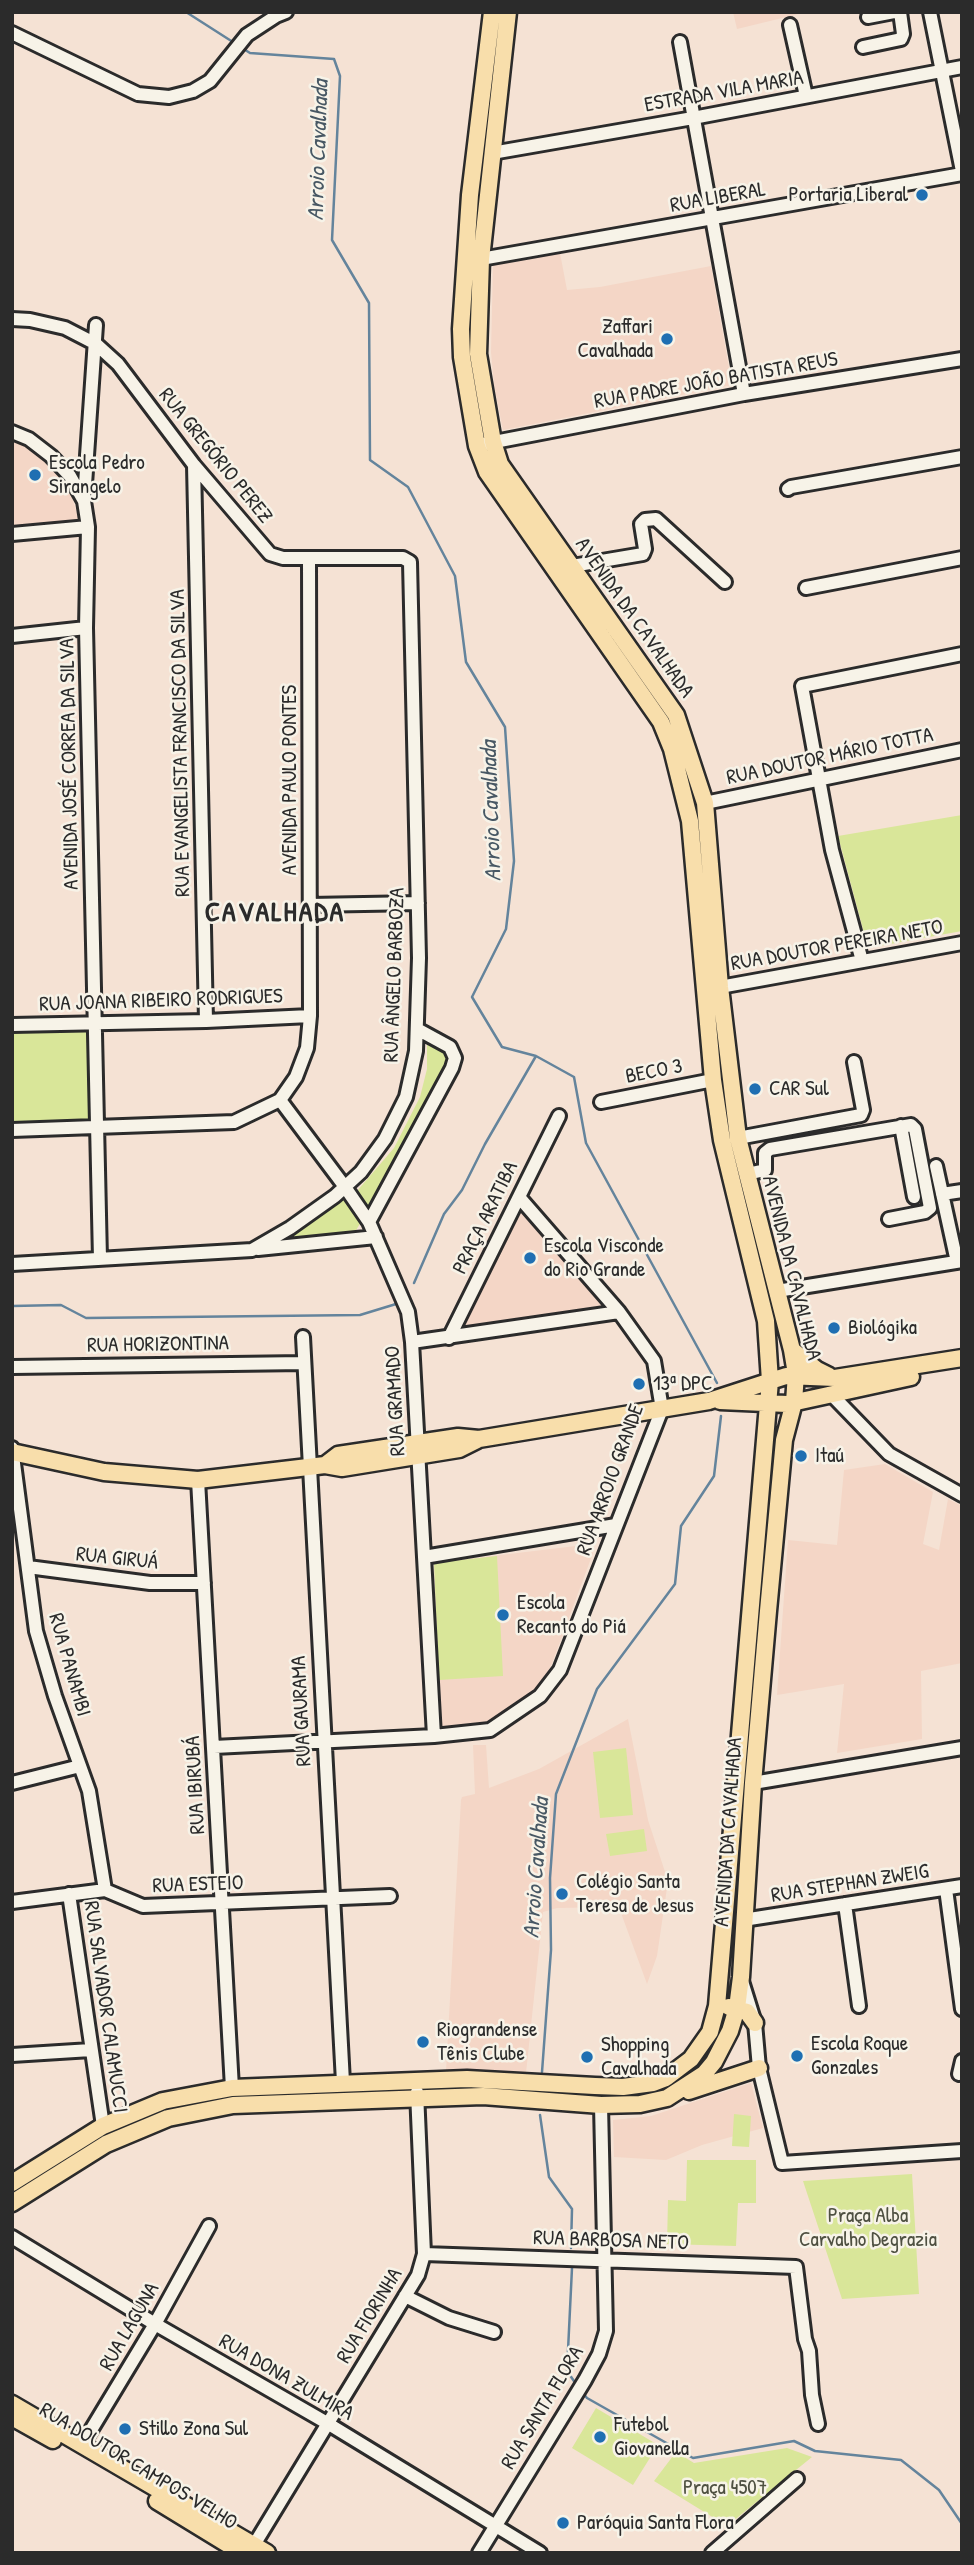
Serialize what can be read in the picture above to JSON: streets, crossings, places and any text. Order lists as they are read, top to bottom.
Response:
{
  "streets": {
    "main road": ["AVENIDA DA CAVALHADA", "RUA DOUTOR CAMPOS VELHO"],
    "street": [
      "ESTRADA VILA MARIA",
      "RUA LIBERAL",
      "RUA PADRE JOÃO BATISTA REUS",
      "RUA GREGÓRIO PEREZ",
      "RUA EVANGELISTA FRANCISCO DA SILVA",
      "RUA DOUTOR MÁRIO TOTTA",
      "AVENIDA JOSÉ CORREA DA SILVA",
      "AVENIDA PAULO PONTES",
      "RUA DOUTOR PEREIRA NETO",
      "RUA ÂNGELO BARBOZA",
      "RUA JOANA RIBEIRO RODRIGUES",
      "BECO 3",
      "PRAÇA ARATIBA",
      "RUA HORIZONTINA",
      "RUA GRAMADO",
      "RUA ARROIO GRANDE",
      "RUA GIRUÁ",
      "RUA PANAMBI",
      "RUA GAURAMA",
      "RUA IBIRUBÁ",
      "RUA STEPHAN ZWEIG",
      "RUA ESTEIO",
      "RUA SALVADOR CALAMUCCI",
      "RUA BARBOSA NETO",
      "RUA FIORINHA",
      "RUA LAGUNA",
      "RUA DONA ZULMIRA",
      "RUA SANTA FLORA"
    ]
  },
  "crossings": [
    ["ESTRADA VILA MARIA", "AVENIDA DA CAVALHADA"],
    ["RUA LIBERAL", "AVENIDA DA CAVALHADA"],
    ["RUA PADRE JOÃO BATISTA REUS", "AVENIDA DA CAVALHADA"],
    ["RUA GREGÓRIO PEREZ", "RUA EVANGELISTA FRANCISCO DA SILVA"],
    ["RUA GREGÓRIO PEREZ", "AVENIDA PAULO PONTES"],
    ["RUA GREGÓRIO PEREZ", "RUA ÂNGELO BARBOZA"],
    ["AVENIDA DA CAVALHADA", "RUA DOUTOR MÁRIO TOTTA"],
    ["AVENIDA DA CAVALHADA", "RUA DOUTOR PEREIRA NETO"],
    ["AVENIDA DA CAVALHADA", "BECO 3"],
    ["AVENIDA DA CAVALHADA", "RUA GAURAMA"],
    ["AVENIDA DA CAVALHADA", "RUA IBIRUBÁ"],
    ["AVENIDA DA CAVALHADA", "RUA STEPHAN ZWEIG"],
    ["AVENIDA DA CAVALHADA", "RUA SALVADOR CALAMUCCI"],
    ["AVENIDA DA CAVALHADA", "RUA FIORINHA"],
    ["AVENIDA DA CAVALHADA", "RUA SANTA FLORA"],
    ["RUA EVANGELISTA FRANCISCO DA SILVA", "RUA JOANA RIBEIRO RODRIGUES"],
    ["AVENIDA JOSÉ CORREA DA SILVA", "RUA ÂNGELO BARBOZA"],
    ["AVENIDA JOSÉ CORREA DA SILVA", "RUA JOANA RIBEIRO RODRIGUES"],
    ["AVENIDA PAULO PONTES", "RUA JOANA RIBEIRO RODRIGUES"],
    ["AVENIDA PAULO PONTES", "RUA GRAMADO"],
    ["RUA ÂNGELO BARBOZA", "RUA GRAMADO"],
    ["PRAÇA ARATIBA", "RUA ARROIO GRANDE"],
    ["RUA HORIZONTINA", "RUA GAURAMA"],
    ["RUA GRAMADO", "RUA ARROIO GRANDE"],
    ["RUA ARROIO GRANDE", "RUA GAURAMA"],
    ["RUA ARROIO GRANDE", "RUA IBIRUBÁ"],
    ["RUA GIRUÁ", "RUA PANAMBI"],
    ["RUA GIRUÁ", "RUA IBIRUBÁ"],
    ["RUA PANAMBI", "RUA ESTEIO"],
    ["RUA GAURAMA", "RUA ESTEIO"],
    ["RUA IBIRUBÁ", "RUA ESTEIO"],
    ["RUA ESTEIO", "RUA SALVADOR CALAMUCCI"],
    ["RUA BARBOSA NETO", "RUA FIORINHA"],
    ["RUA BARBOSA NETO", "RUA SANTA FLORA"],
    ["RUA FIORINHA", "RUA DONA ZULMIRA"],
    ["RUA FIORINHA", "RUA DOUTOR CAMPOS VELHO"],
    ["RUA LAGUNA", "RUA DONA ZULMIRA"],
    ["RUA LAGUNA", "RUA DOUTOR CAMPOS VELHO"],
    ["RUA DONA ZULMIRA", "RUA SANTA FLORA"]
  ],
  "districts": ["CAVALHADA"],
  "water": ["Arroio Cavalhada"],
  "parks": ["Praça Alba Carvalho Degrazia", "Praça 4507"],
  "places": [
    "Portaria Liberal",
    "Zaffari Cavalhada",
    "Escola Pedro Sirangelo",
    "CAR Sul",
    "Escola Visconde do Rio Grande",
    "Biológika",
    "13ª DPC",
    "Itaú",
    "Escola Recanto do Piá",
    "Colégio Santa Teresa de Jesus",
    "Riograndense Tênis Clube",
    "Escola Roque Gonzales",
    "Shopping Cavalhada",
    "Stillo Zona Sul",
    "Futebol Giovanella",
    "Paróquia Santa Flora"
  ]
}
